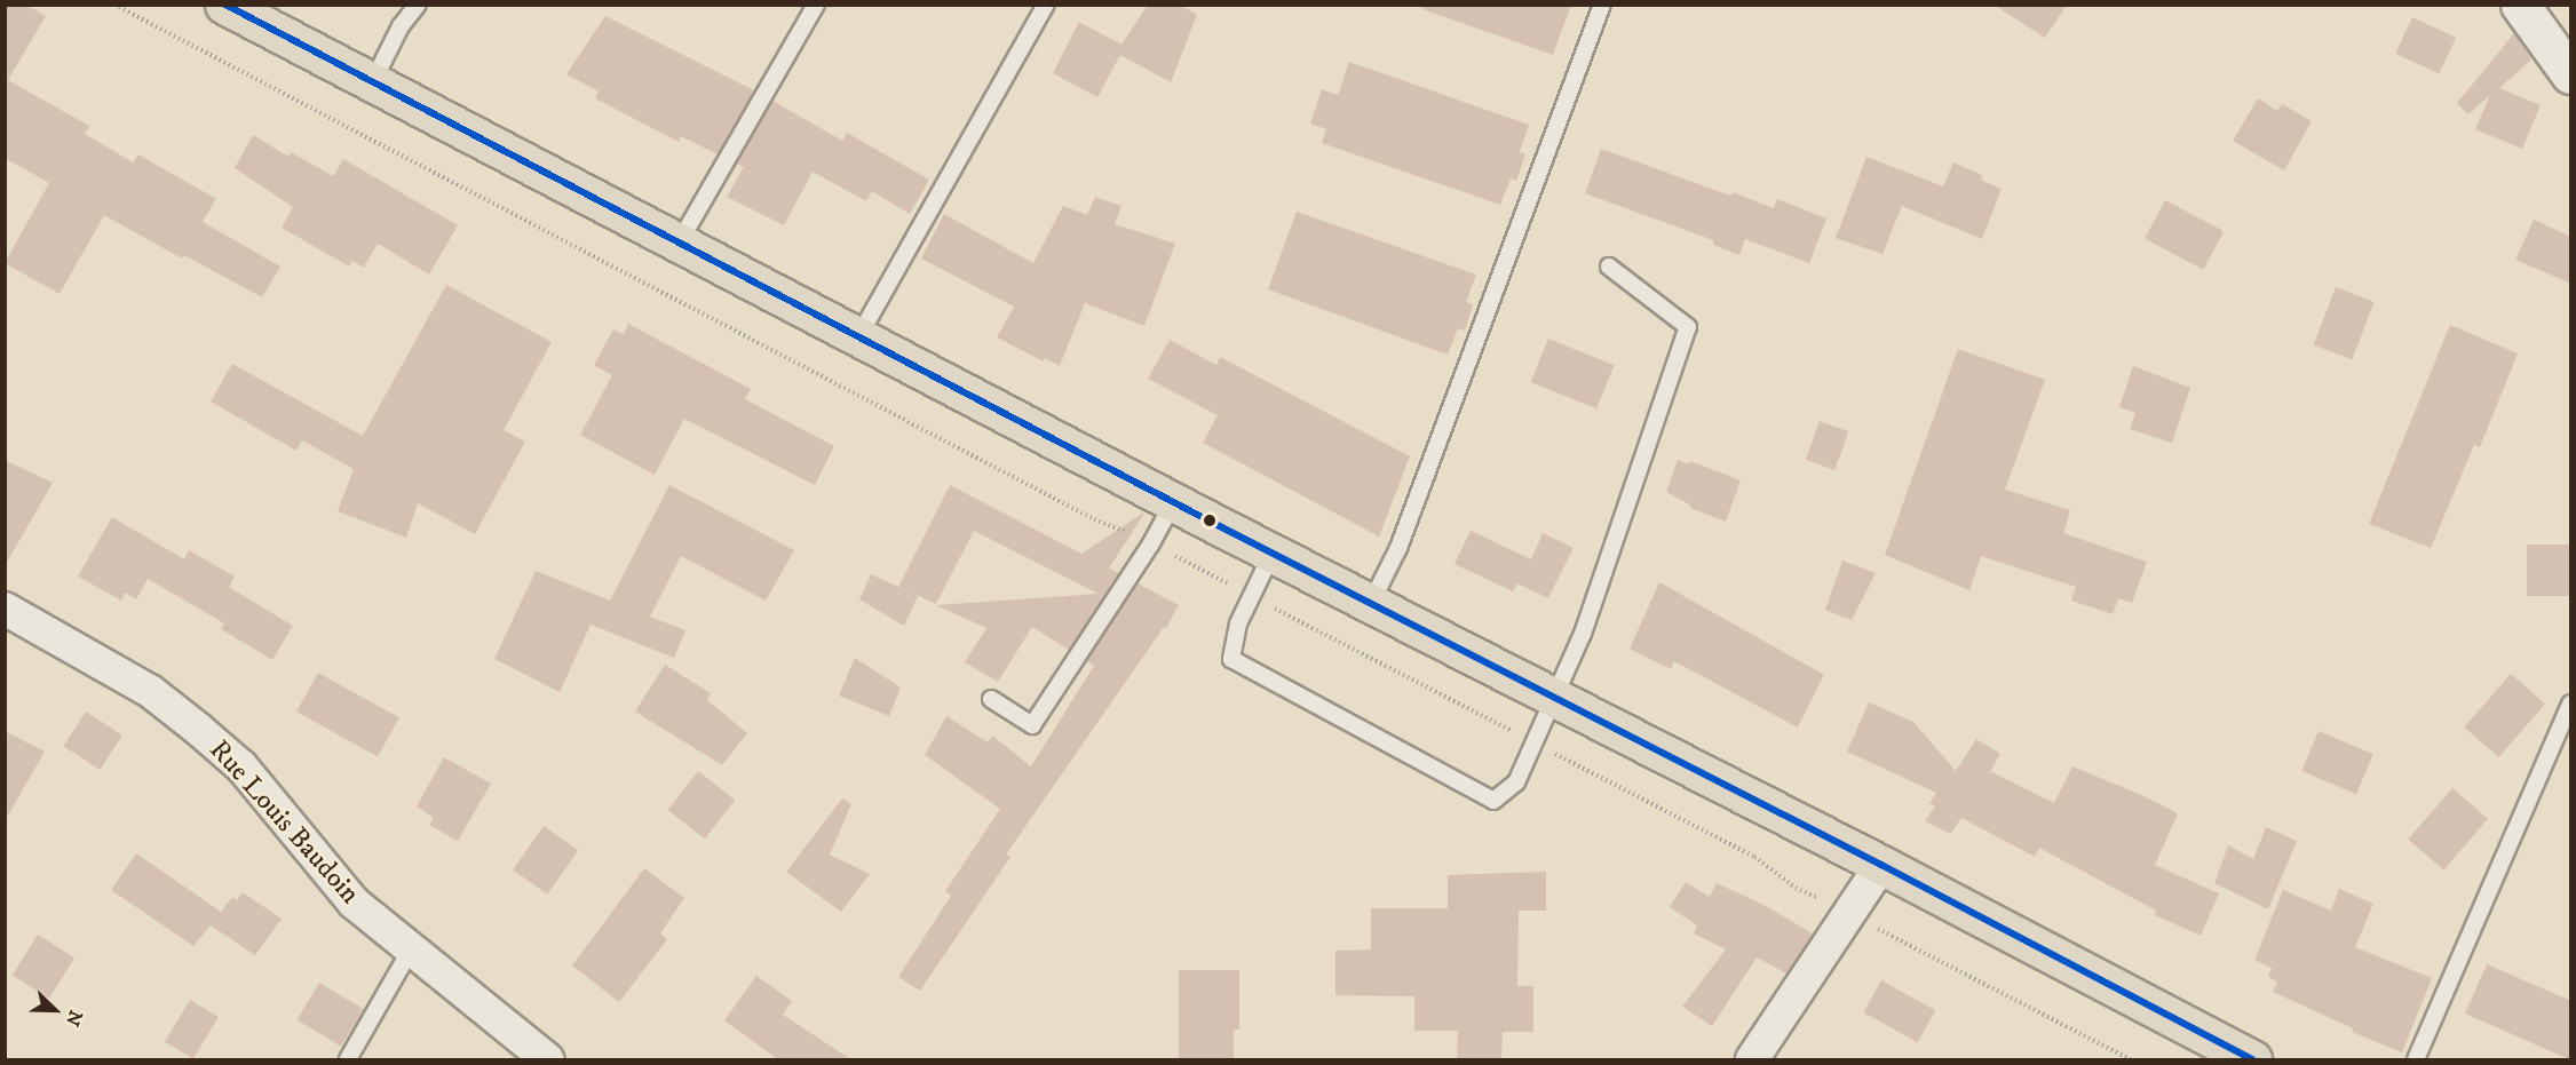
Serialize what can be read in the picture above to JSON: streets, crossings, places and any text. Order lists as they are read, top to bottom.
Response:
{
  "streets": {
    "street": ["Rue Louis Baudoin"]
  },
  "north": "bottom right"
}
